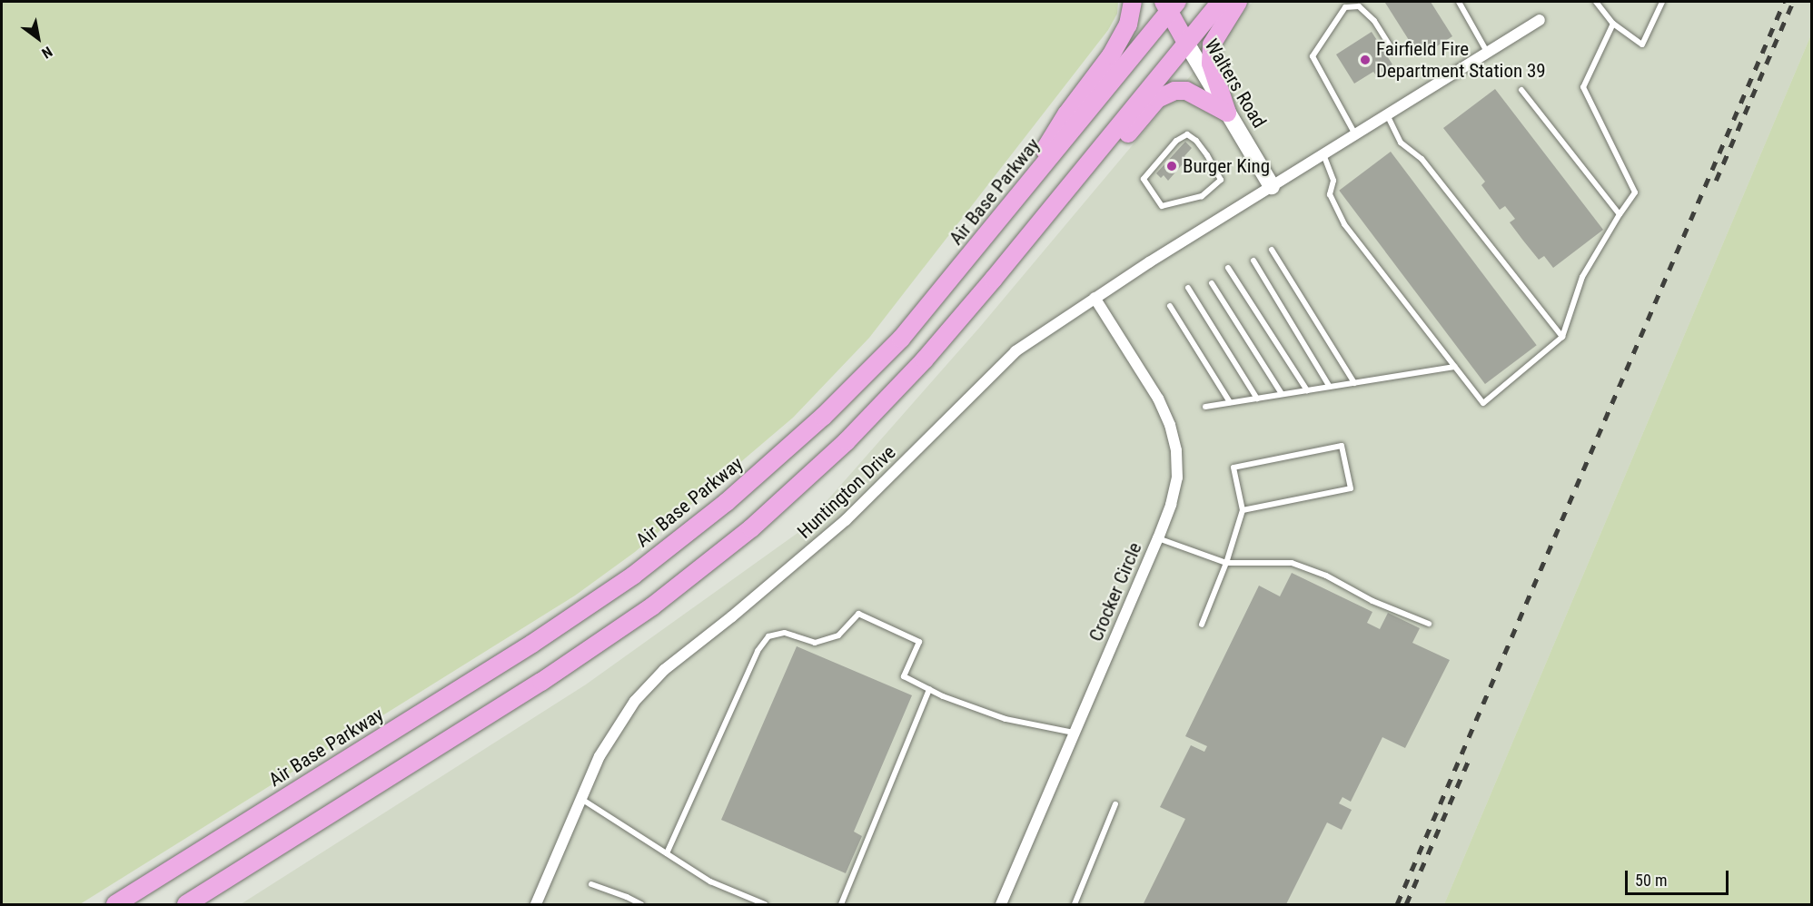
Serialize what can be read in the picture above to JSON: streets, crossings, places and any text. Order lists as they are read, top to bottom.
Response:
{
  "streets": {
    "main road": ["Walters Road", "Air Base Parkway"],
    "street": ["Huntington Drive", "Crocker Circle"]
  },
  "crossings": [
    ["Walters Road", "Air Base Parkway"],
    ["Walters Road", "Huntington Drive"],
    ["Huntington Drive", "Crocker Circle"]
  ],
  "places": ["Fairfield Fire Department Station 39", "Burger King"],
  "scale_bar": "50 m",
  "north": "bottom right"
}
